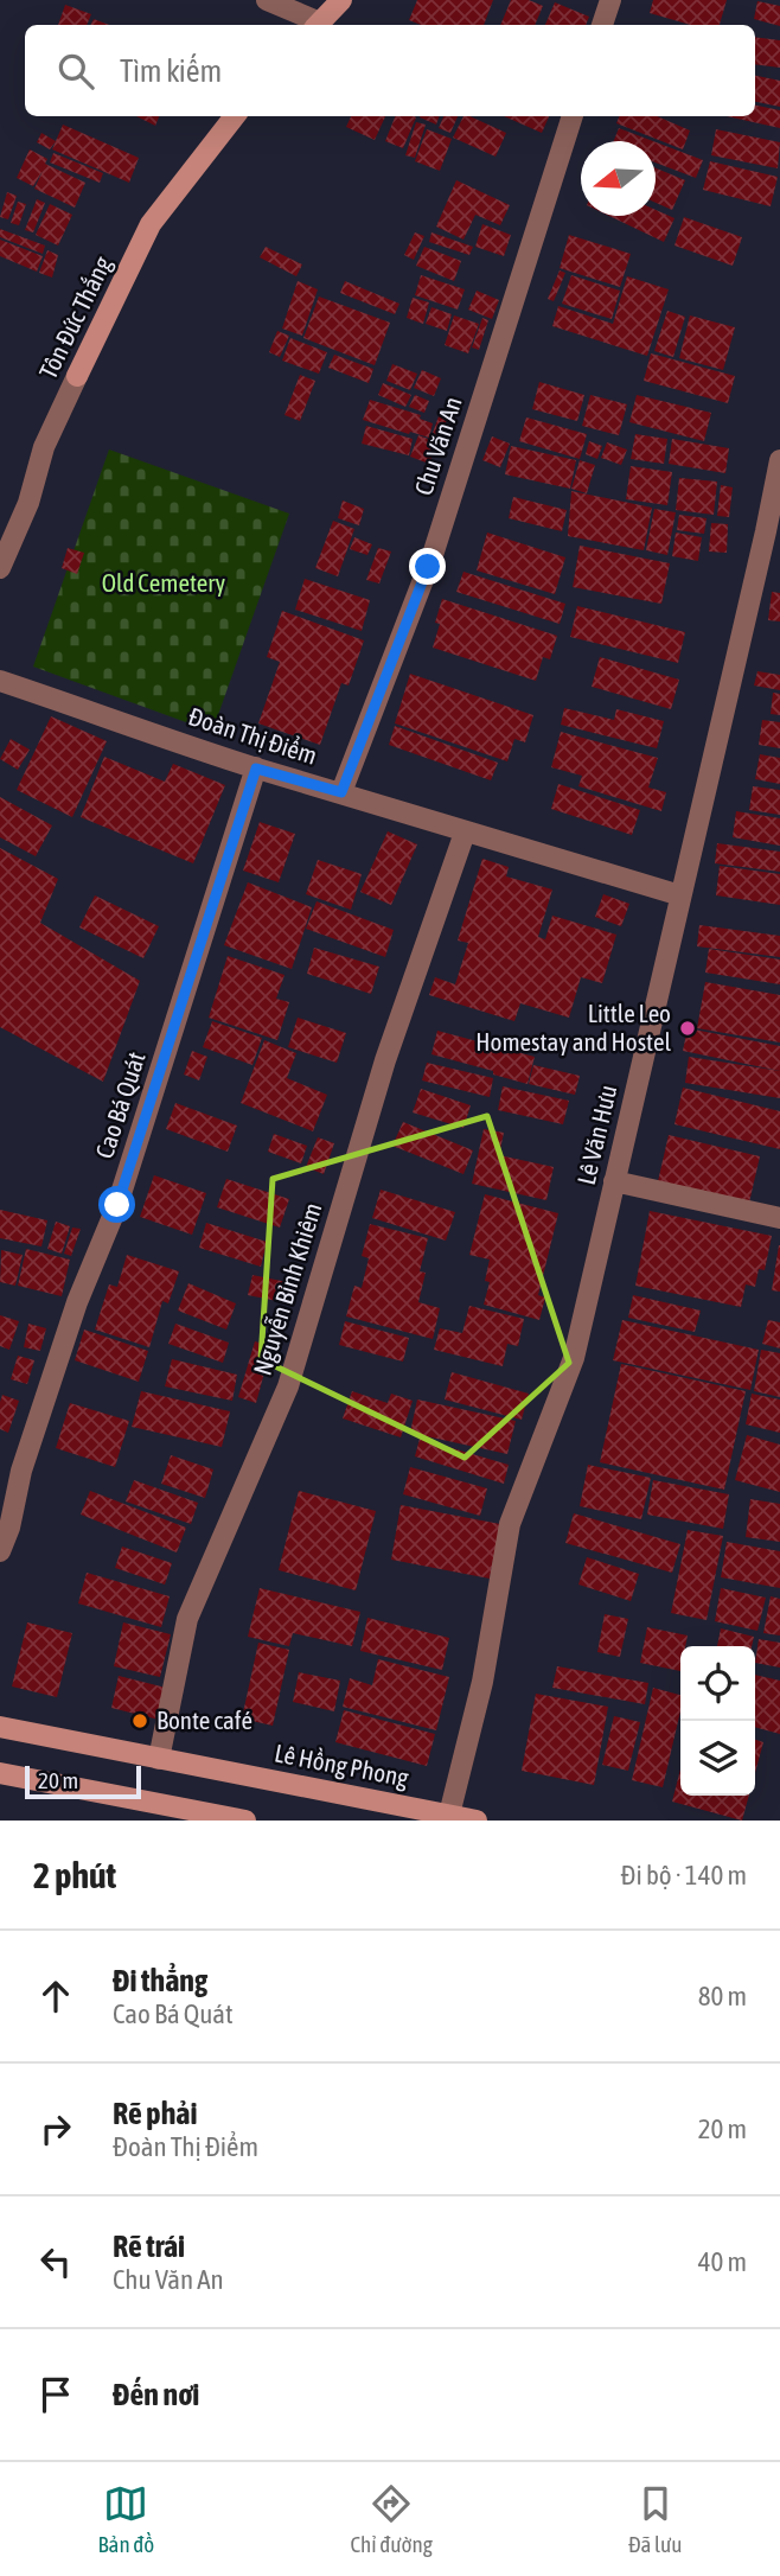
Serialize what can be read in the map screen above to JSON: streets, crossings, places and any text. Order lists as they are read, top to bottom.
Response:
{
  "streets": {
    "street": [
      "Tôn Đức Thắng",
      "Chu Văn An",
      "Đoàn Thị Điểm",
      "Cao Bá Quát",
      "Lê Văn Hưu",
      "Nguyễn Bỉnh Khiêm",
      "Lê Hồng Phong"
    ]
  },
  "crossings": [
    ["Chu Văn An", "Đoàn Thị Điểm"],
    ["Đoàn Thị Điểm", "Cao Bá Quát"],
    ["Đoàn Thị Điểm", "Lê Văn Hưu"],
    ["Đoàn Thị Điểm", "Nguyễn Bỉnh Khiêm"],
    ["Lê Văn Hưu", "Lê Hồng Phong"],
    ["Nguyễn Bỉnh Khiêm", "Lê Hồng Phong"]
  ],
  "parks": ["Old Cemetery"],
  "places": ["Little Leo Homestay and Hostel", "Bonte café"],
  "scale_bar": "20 m",
  "north": "left",
  "page": {
    "search": "Tìm kiếm",
    "scale": "20 m",
    "heading": ["2 phút", "Đi bộ · 140 m"],
    "list": [
      ["Đi thẳng", "Cao Bá Quát", "80 m"],
      ["Rẽ phải", "Đoàn Thị Điểm", "20 m"],
      ["Rẽ trái", "Chu Văn An", "40 m"],
      "Đến nơi"
    ],
    "nav": ["Bản đồ", "Chỉ đường", "Đã lưu"]
  }
}
